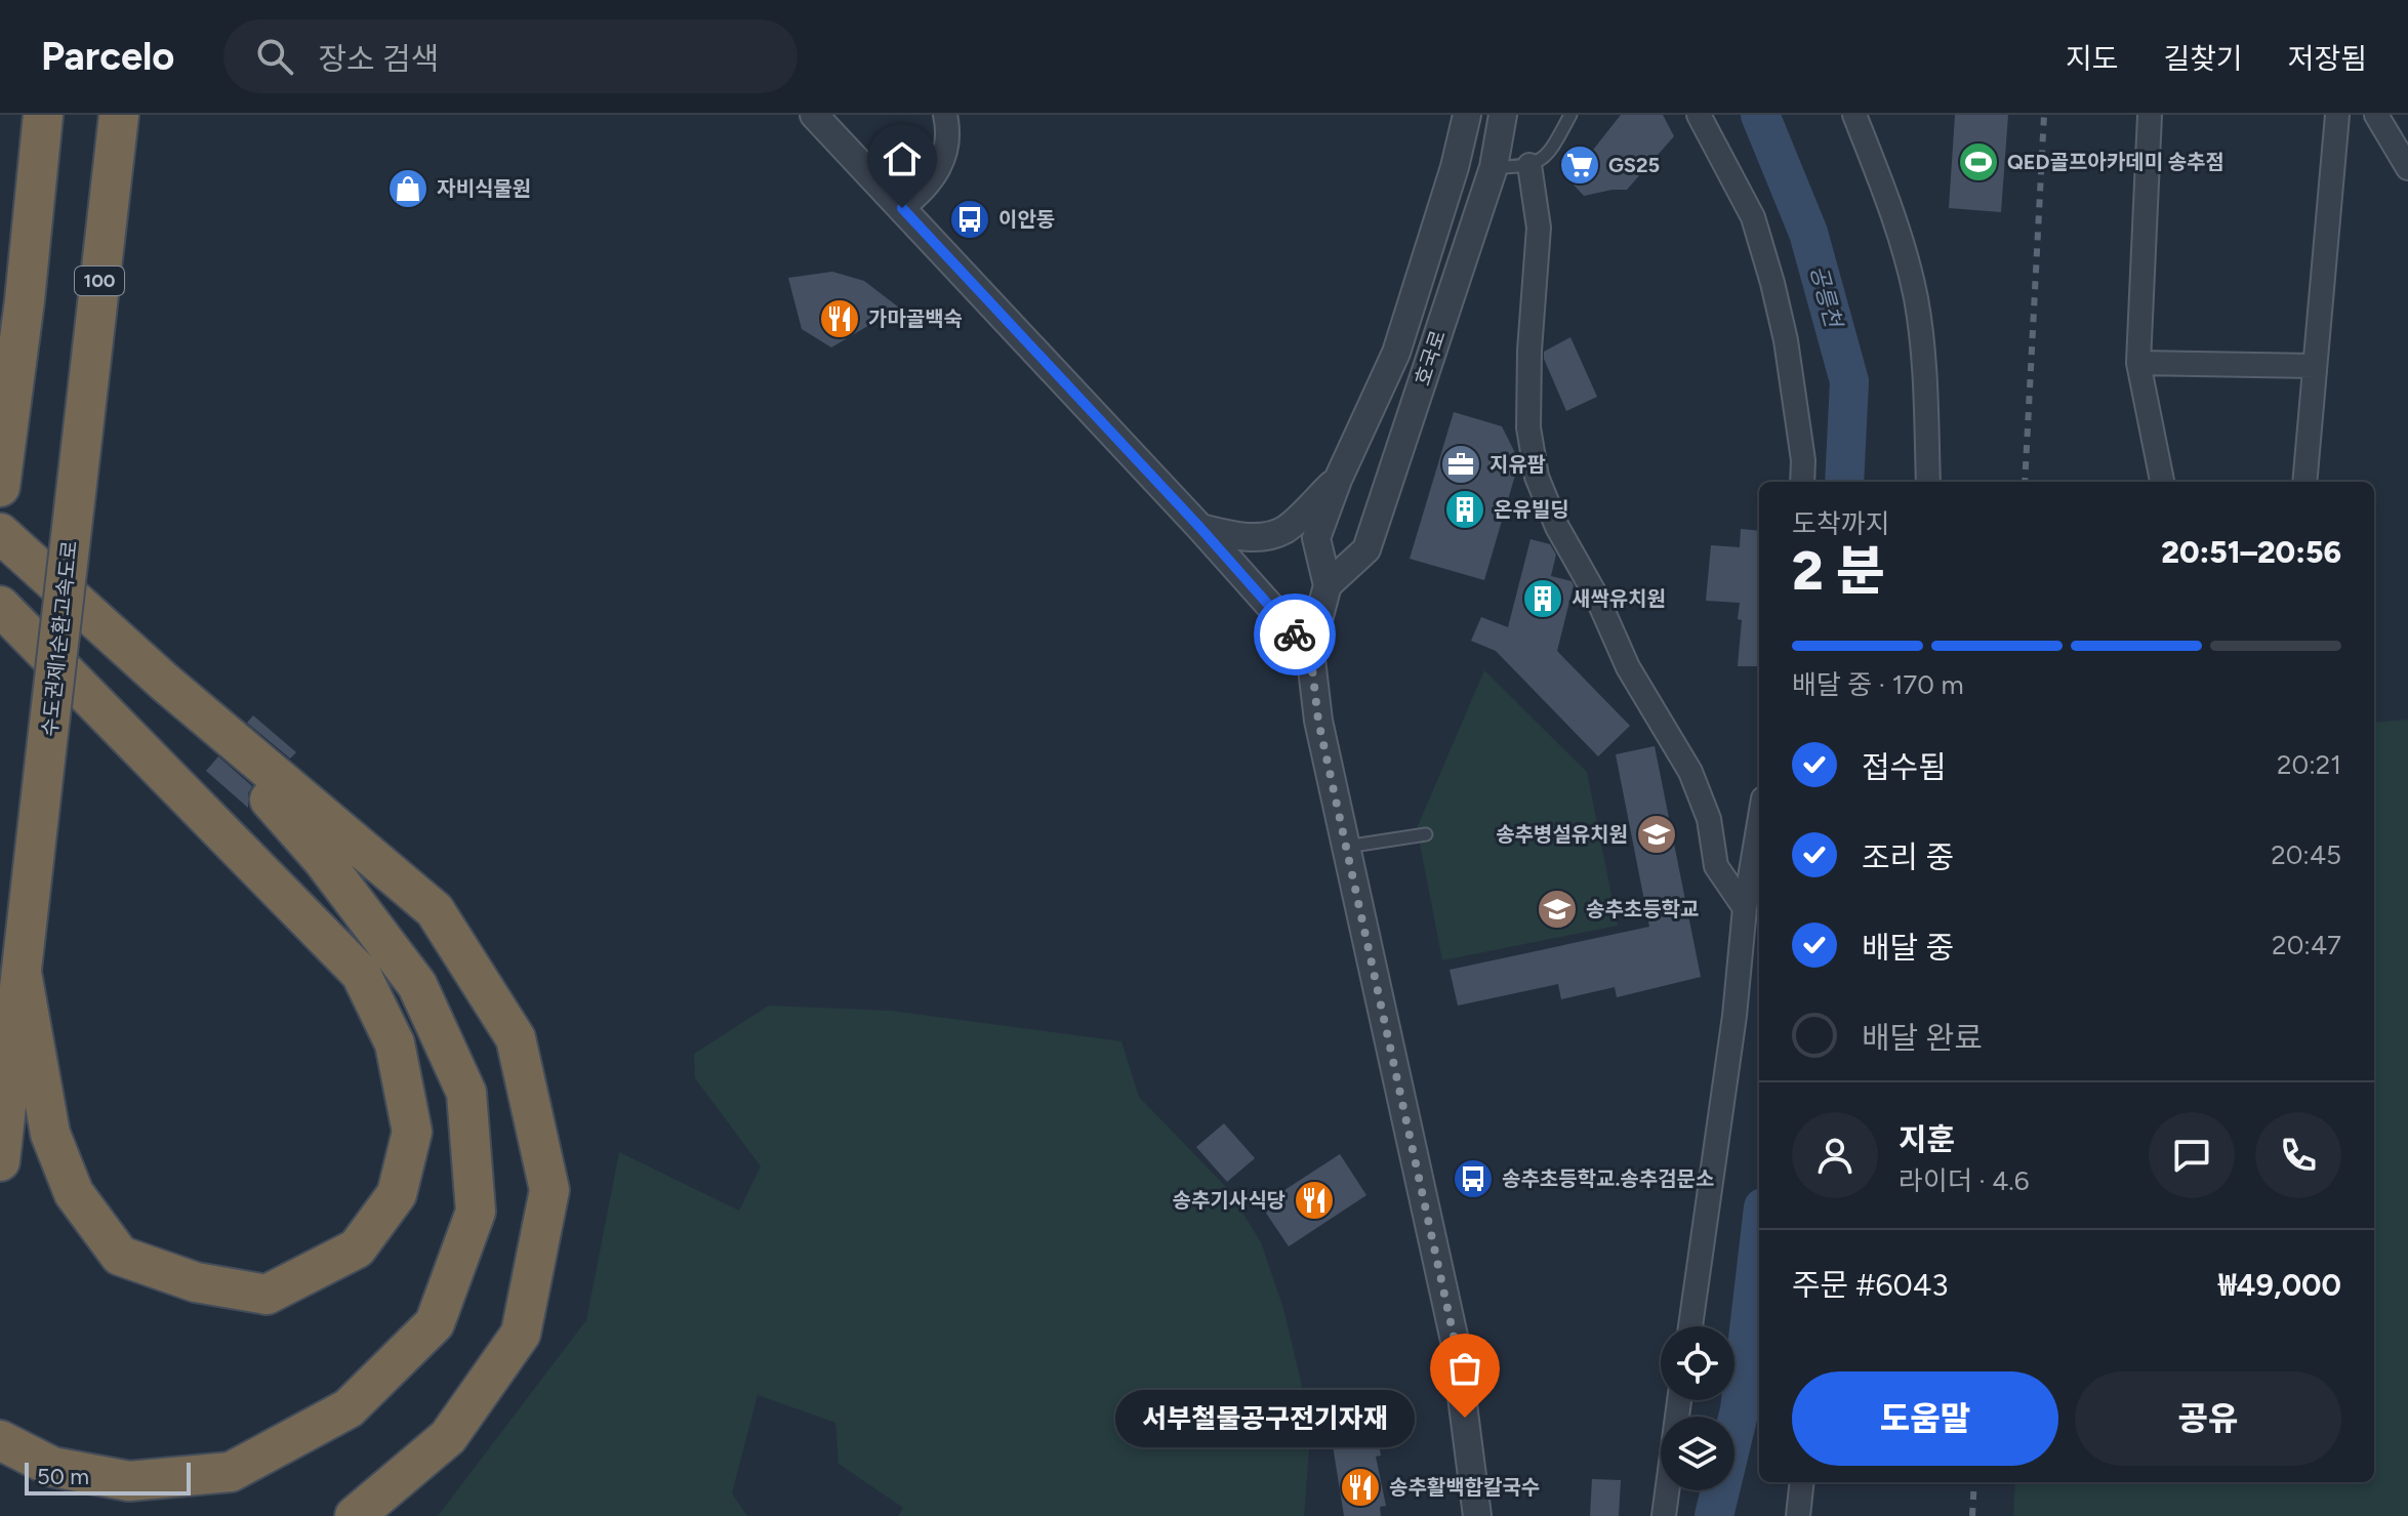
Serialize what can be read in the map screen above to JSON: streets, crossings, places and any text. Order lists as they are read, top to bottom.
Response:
{
  "streets": {
    "highway": ["100", "수도권제1순환고속도로"],
    "street": ["호국로"]
  },
  "water": ["공릉천"],
  "places": {
    "sports": ["QED골프아카데미 송추점"],
    "supermarket": ["GS25"],
    "shop": ["자비식물원"],
    "bus stop": ["이안동", "송추초등학교.송추검문소"],
    "restaurant": ["가마골백숙", "송추기사식당", "송추활백합칼국수"],
    "office": ["지유팜"],
    "building": ["온유빌딩", "새싹유치원"],
    "school or university": ["송추병설유치원", "송추초등학교"],
    "other": ["서부철물공구전기자재"]
  },
  "scale_bar": "50 m",
  "page": {
    "header": "Parcelo",
    "search": "장소 검색",
    "nav": ["지도", "길찾기", "저장됨"],
    "heading": ["2 분", "도착까지", "20:51–20:56"],
    "panel": [
      "지훈",
      "라이더 · 4.6",
      "주문 #6043",
      "₩49,000"
    ],
    "bar": "배달 중 · 170 m",
    "list": [
      ["접수됨", "20:21"],
      ["조리 중", "20:45"],
      ["배달 중", "20:47"],
      "배달 완료"
    ],
    "buttons": ["도움말", "공유"],
    "bubble": "서부철물공구전기자재",
    "scale": "50 m"
  }
}
